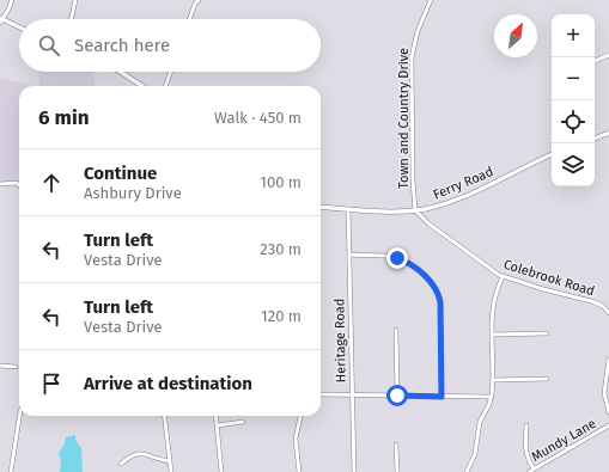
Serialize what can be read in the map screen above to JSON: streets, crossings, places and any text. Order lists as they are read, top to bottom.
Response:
{
  "streets": {
    "main road": ["Ferry Road"],
    "street": [
      "Town and Country Drive",
      "Colebrook Road",
      "Heritage Road",
      "Mundy Lane"
    ]
  },
  "crossings": [
    ["Town and Country Drive", "Ferry Road"],
    ["Town and Country Drive", "Colebrook Road"],
    ["Ferry Road", "Colebrook Road"],
    ["Ferry Road", "Heritage Road"]
  ],
  "north": "top right",
  "page": {
    "map_buttons": ["+", "−"],
    "search": "Search here",
    "heading": ["6 min", "Walk · 450 m"],
    "list": [
      ["Continue", "Ashbury Drive", "100 m"],
      ["Turn left", "Vesta Drive", "230 m"],
      ["Turn left", "Vesta Drive", "120 m"],
      "Arrive at destination"
    ]
  }
}
